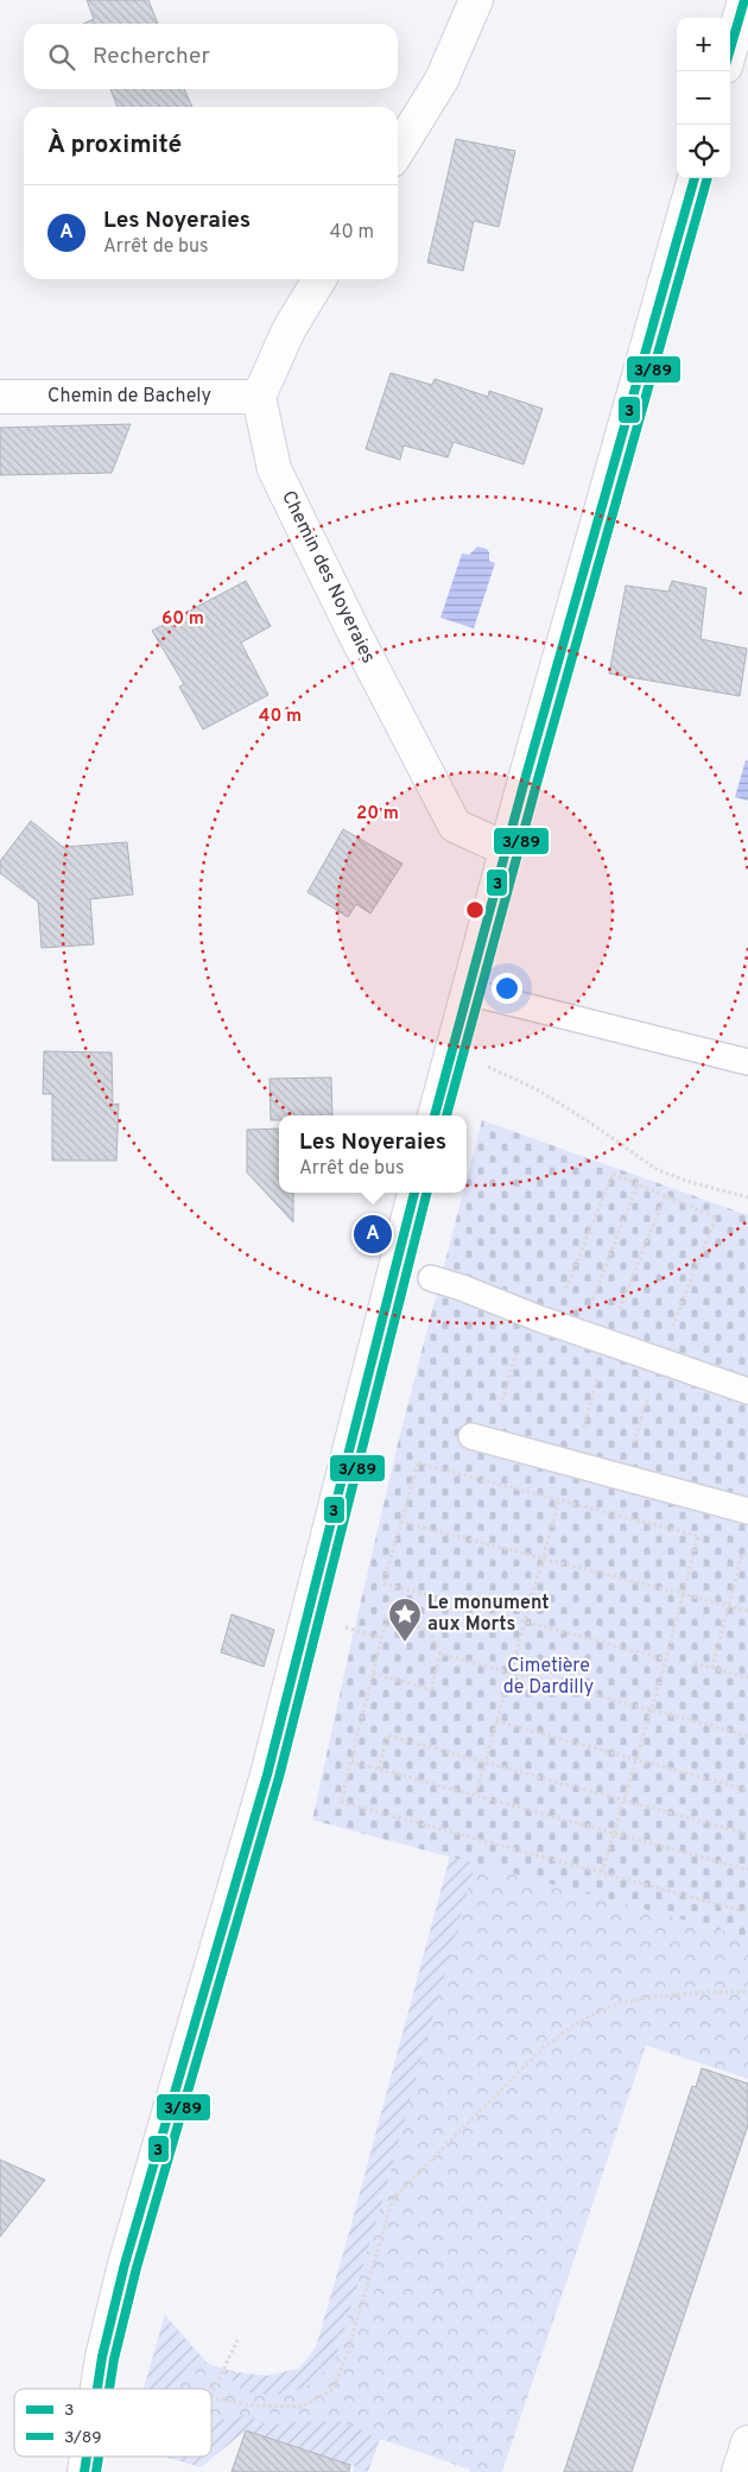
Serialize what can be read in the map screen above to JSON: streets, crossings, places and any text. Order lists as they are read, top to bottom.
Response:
{
  "streets": {
    "street": ["Chemin de Bachely", "Chemin des Noyeraies"]
  },
  "crossings": [
    ["Chemin de Bachely", "Chemin des Noyeraies"]
  ],
  "parks": ["Cimetière de Dardilly"],
  "places": {
    "place": ["Le monument aux Morts"]
  },
  "lines": ["transit line 3", "transit line 3/89"],
  "legend": ["3", "3/89"],
  "page": {
    "map_buttons": ["+", "−"],
    "search": "Rechercher",
    "heading": "À proximité",
    "list": [
      {
        "mark": "A",
        "name": "Les Noyeraies",
        "note": "Arrêt de bus",
        "value": "40 m"
      }
    ],
    "popup": ["Les Noyeraies", "Arrêt de bus"],
    "pins": "A"
  },
  "rings": ["60 m", "40 m", "20 m"]
}
